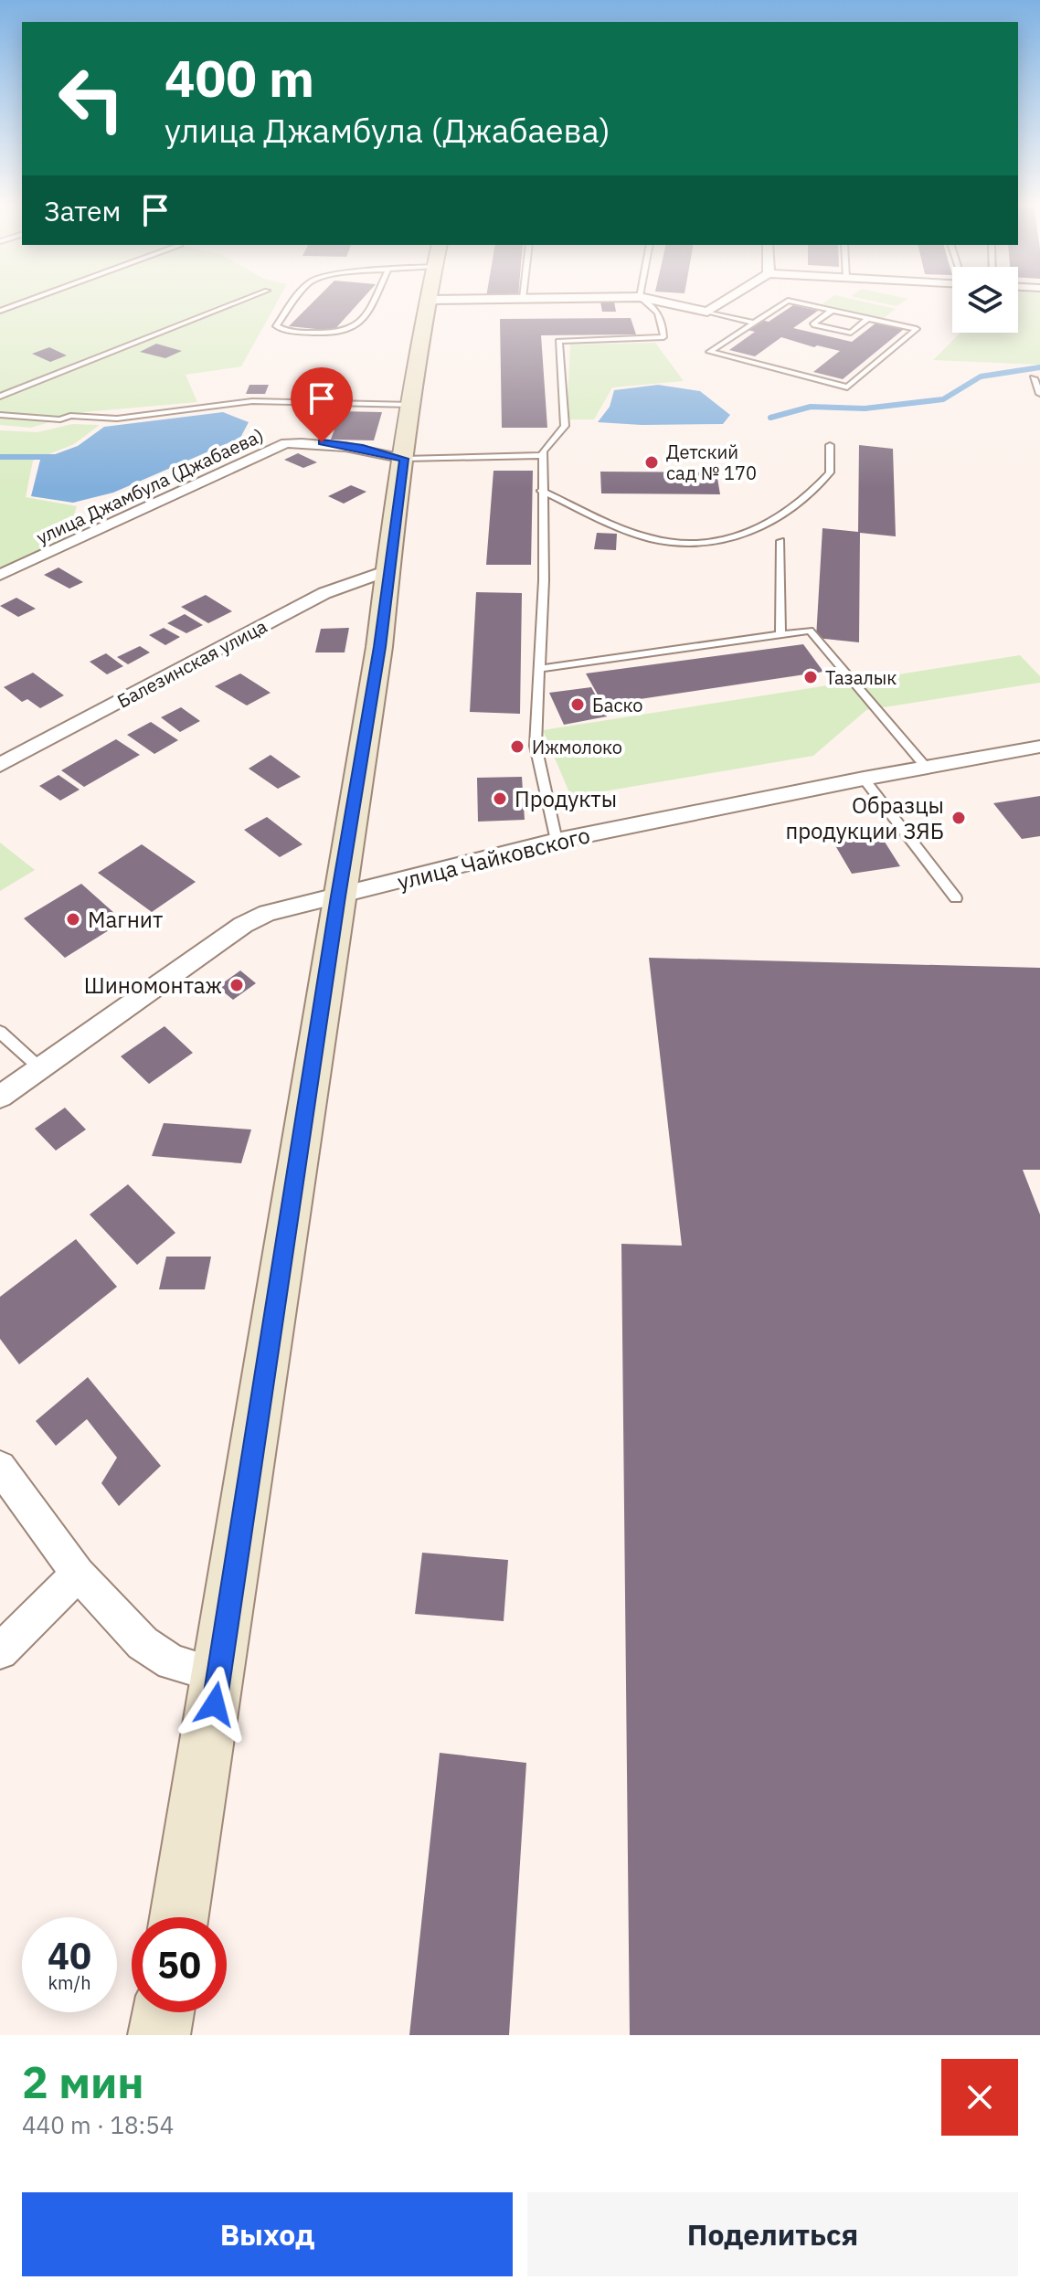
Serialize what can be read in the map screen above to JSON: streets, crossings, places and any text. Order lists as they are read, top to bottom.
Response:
{
  "streets": {
    "street": ["улица Джамбула (Джабаева)", "Балезинская улица", "улица Чайковского"]
  },
  "places": [
    "Детский сад № 170",
    "Тазалык",
    "Баско",
    "Ижмолоко",
    "Продукты",
    "Образцы продукции ЗЯБ",
    "Магнит",
    "Шиномонтаж"
  ],
  "page": {
    "turn": ["400 m", "улица Джамбула (Джабаева)"],
    "then": "Затем",
    "speed": "40 km/h",
    "limit": "50",
    "heading": ["2 мин", "440 m · 18:54"],
    "buttons": ["Выход", "Поделиться"]
  }
}
